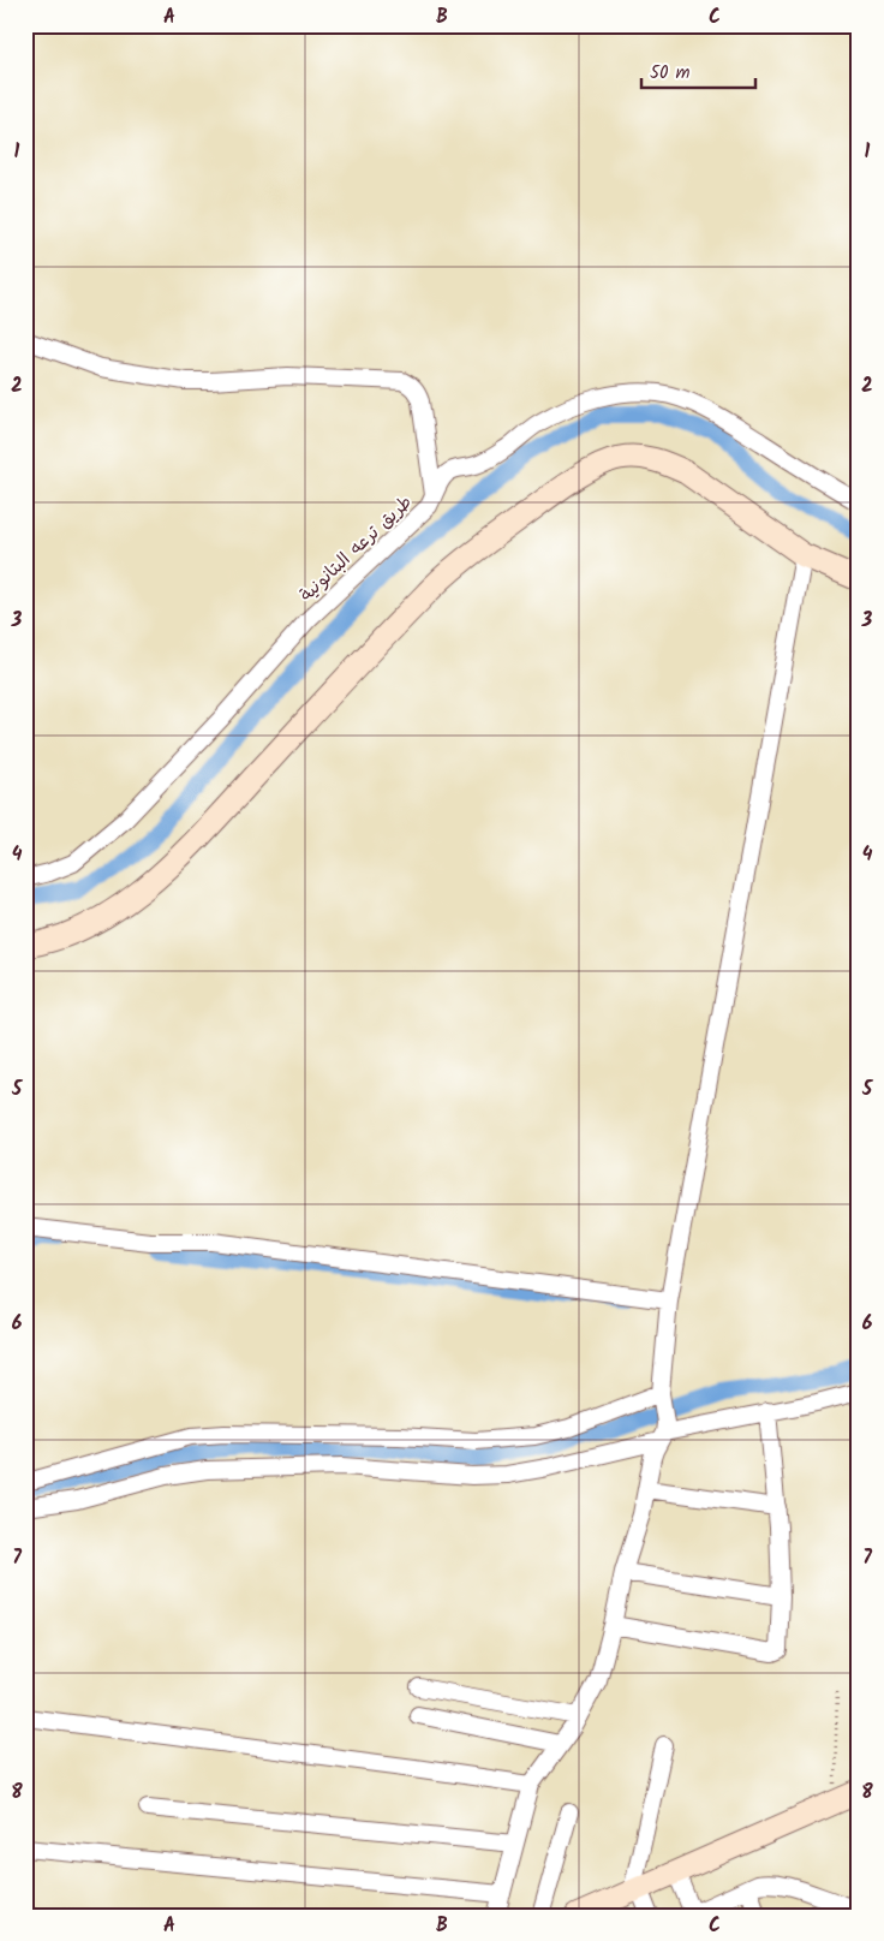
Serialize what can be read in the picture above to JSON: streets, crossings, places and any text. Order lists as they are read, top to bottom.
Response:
{
  "streets": {
    "street": ["طريق ترعه البتانونية"]
  },
  "scale_bar": "50 m",
  "grid": {
    "columns": ["A", "B", "C"],
    "rows": [
      "1",
      "2",
      "3",
      "4",
      "5",
      "6",
      "7",
      "8"
    ]
  }
}
